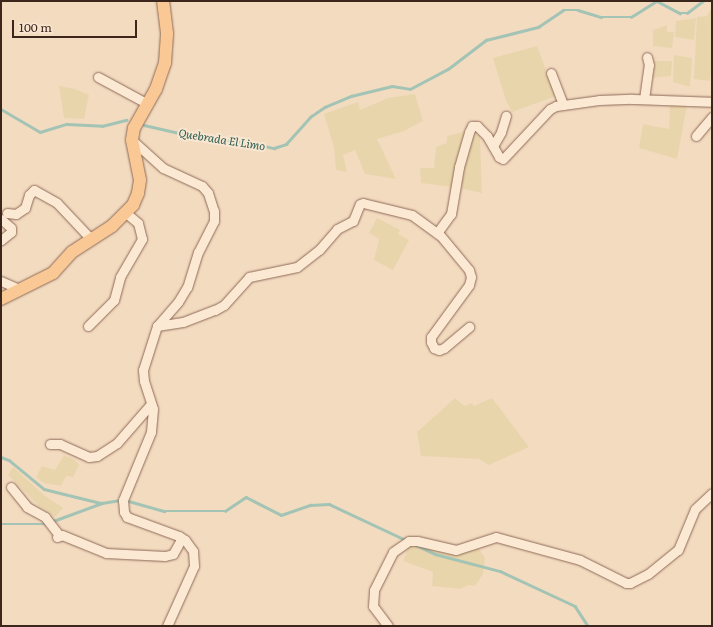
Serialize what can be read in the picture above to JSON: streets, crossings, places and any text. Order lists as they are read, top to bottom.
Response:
{
  "water": ["Quebrada El Limo"],
  "scale_bar": "100 m"
}
